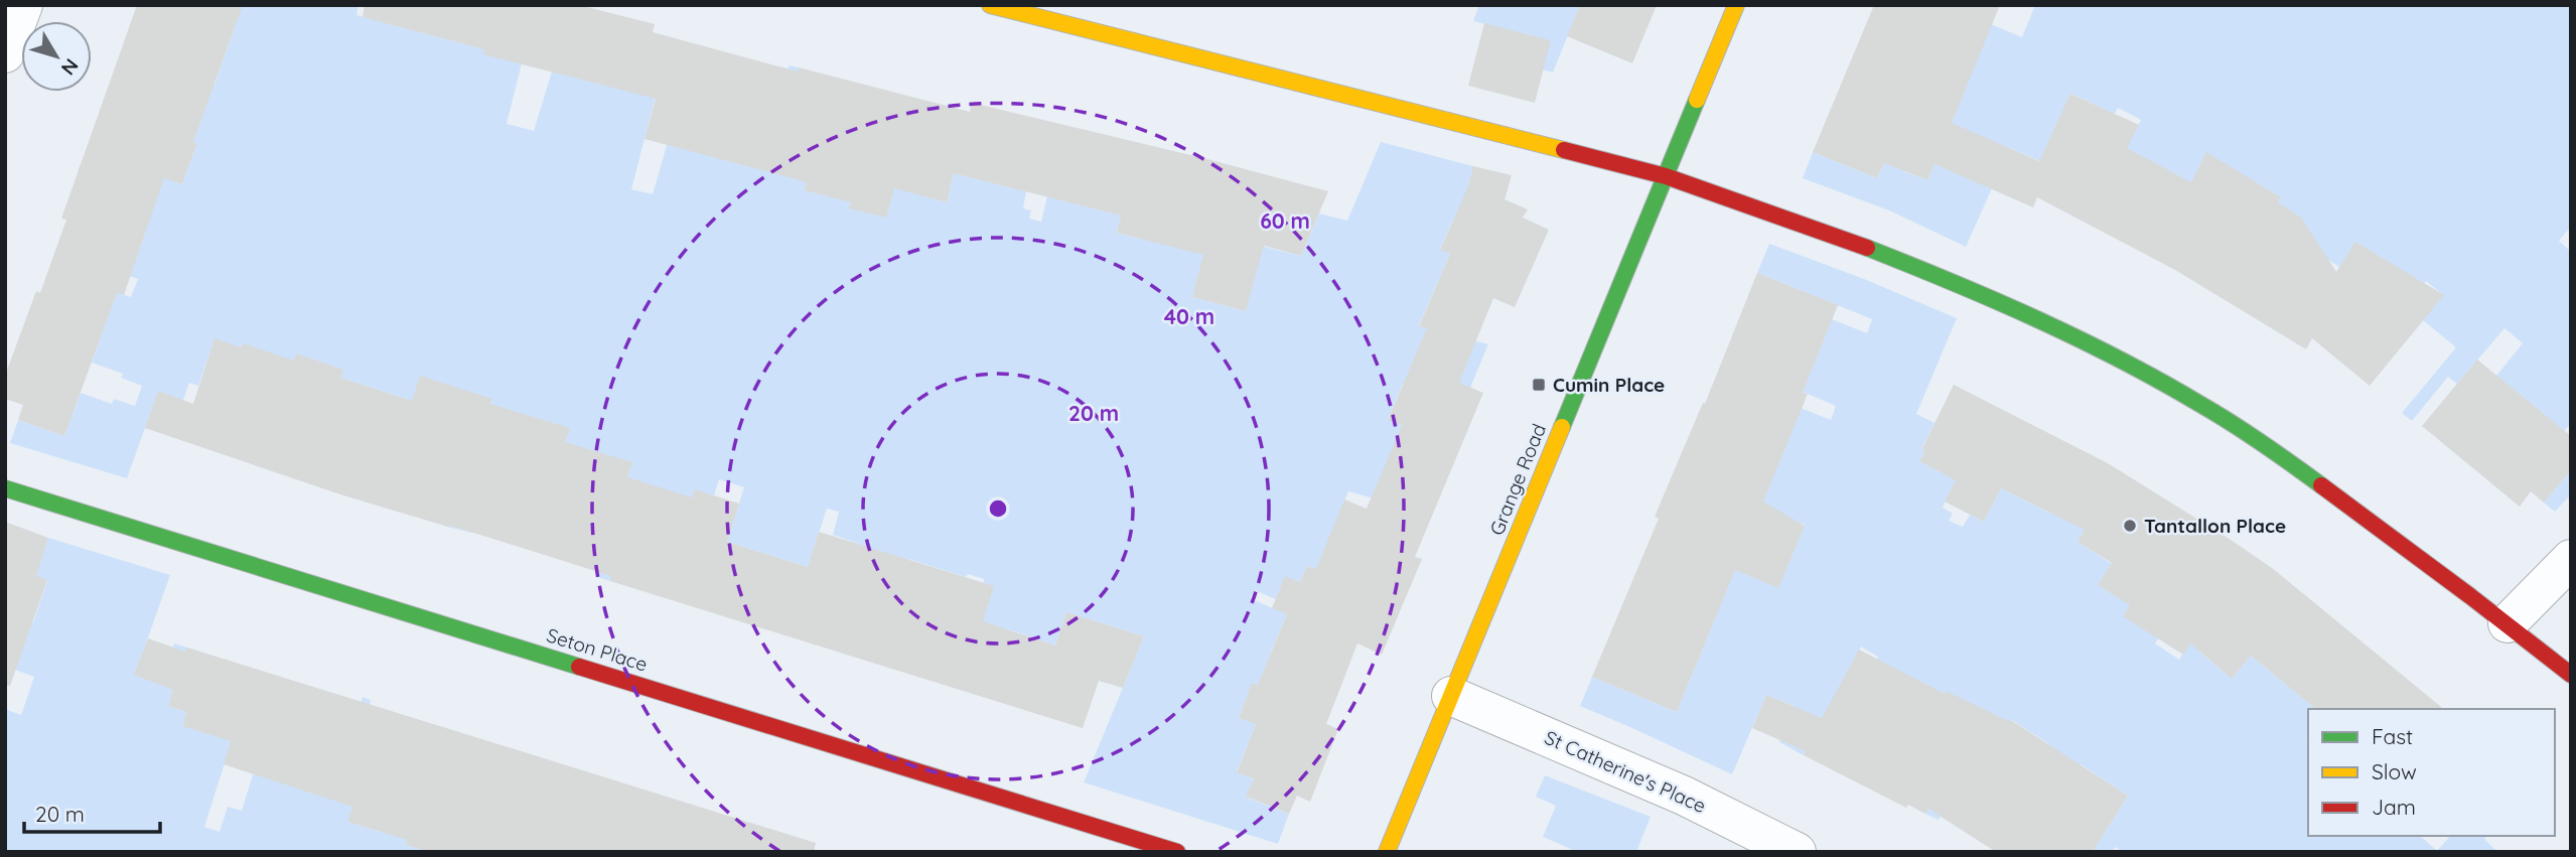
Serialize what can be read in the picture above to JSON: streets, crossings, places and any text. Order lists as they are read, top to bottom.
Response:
{
  "streets": {
    "street": ["Grange Road", "Seton Place", "St Catherine's Place"]
  },
  "crossings": [
    ["Grange Road", "St Catherine's Place"]
  ],
  "places": {
    "transit": ["Cumin Place"],
    "other": ["Tantallon Place"]
  },
  "legend": ["Fast", "Slow", "Jam"],
  "scale_bar": "20 m",
  "north": "bottom right",
  "rings": ["60 m", "40 m", "20 m"]
}
